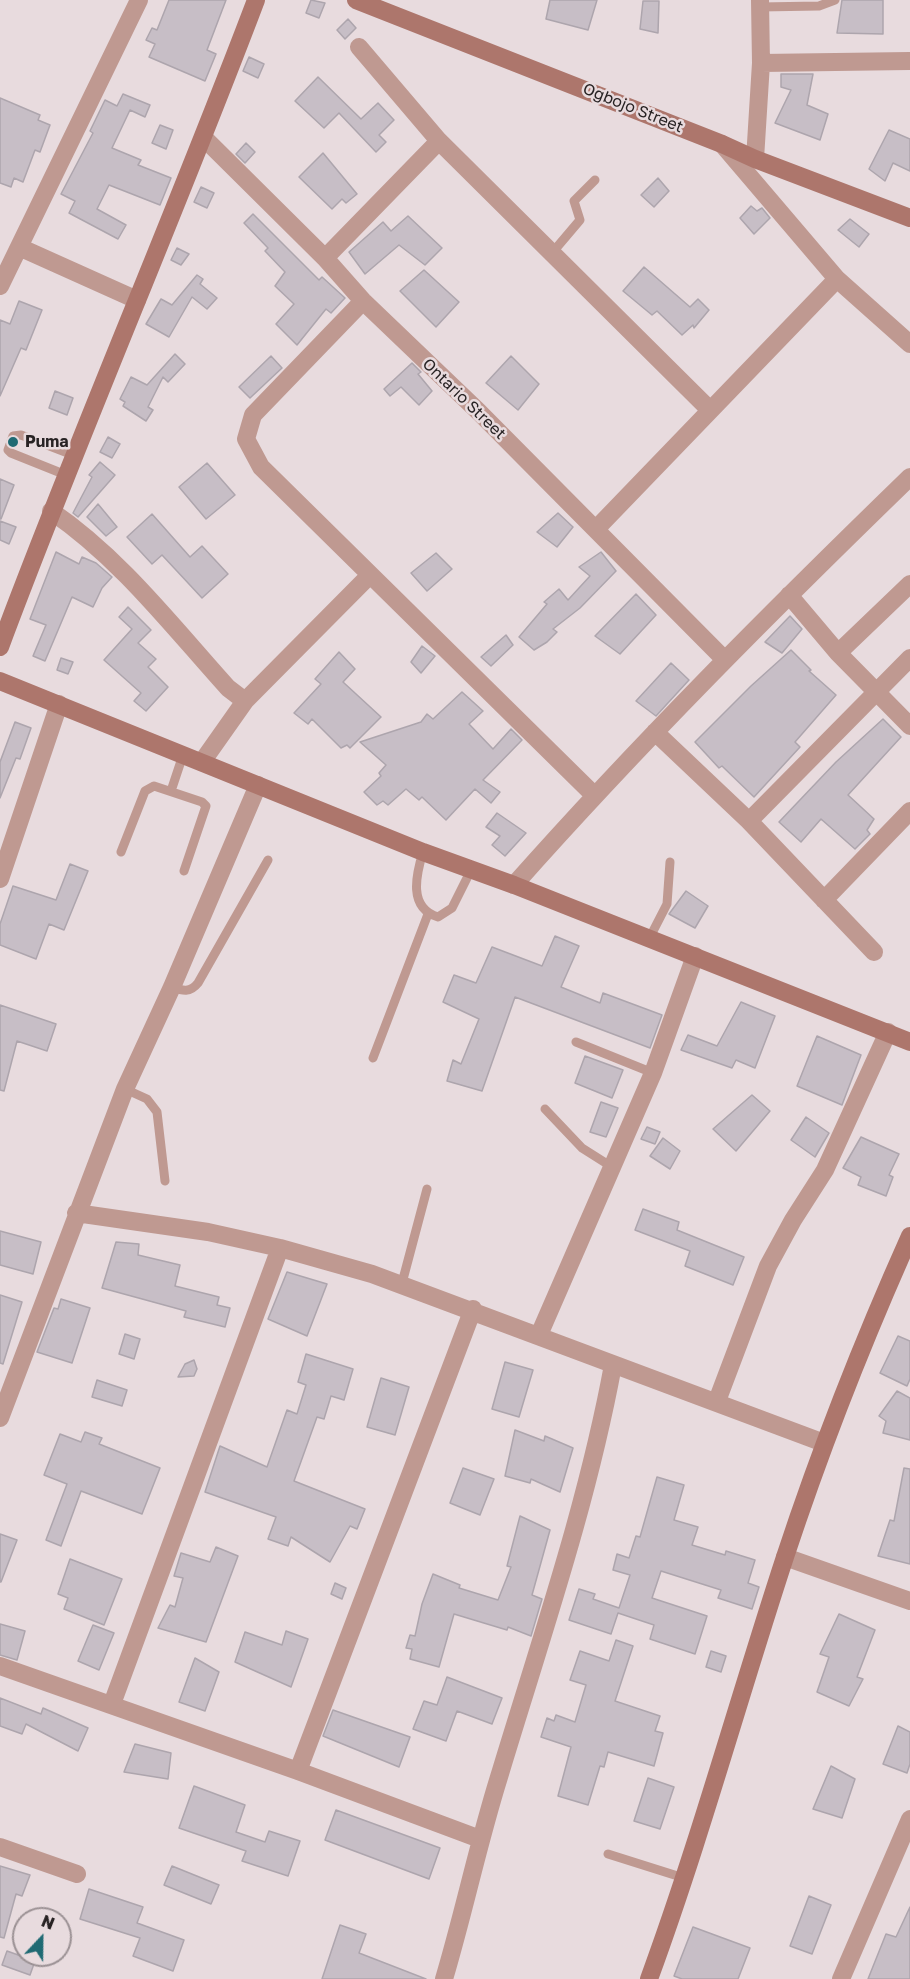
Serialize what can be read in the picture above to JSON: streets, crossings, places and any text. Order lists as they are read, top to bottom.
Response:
{
  "streets": {
    "street": ["Ogbojo Street", "Ontario Street"]
  },
  "places": ["Puma"],
  "north": "top"
}
